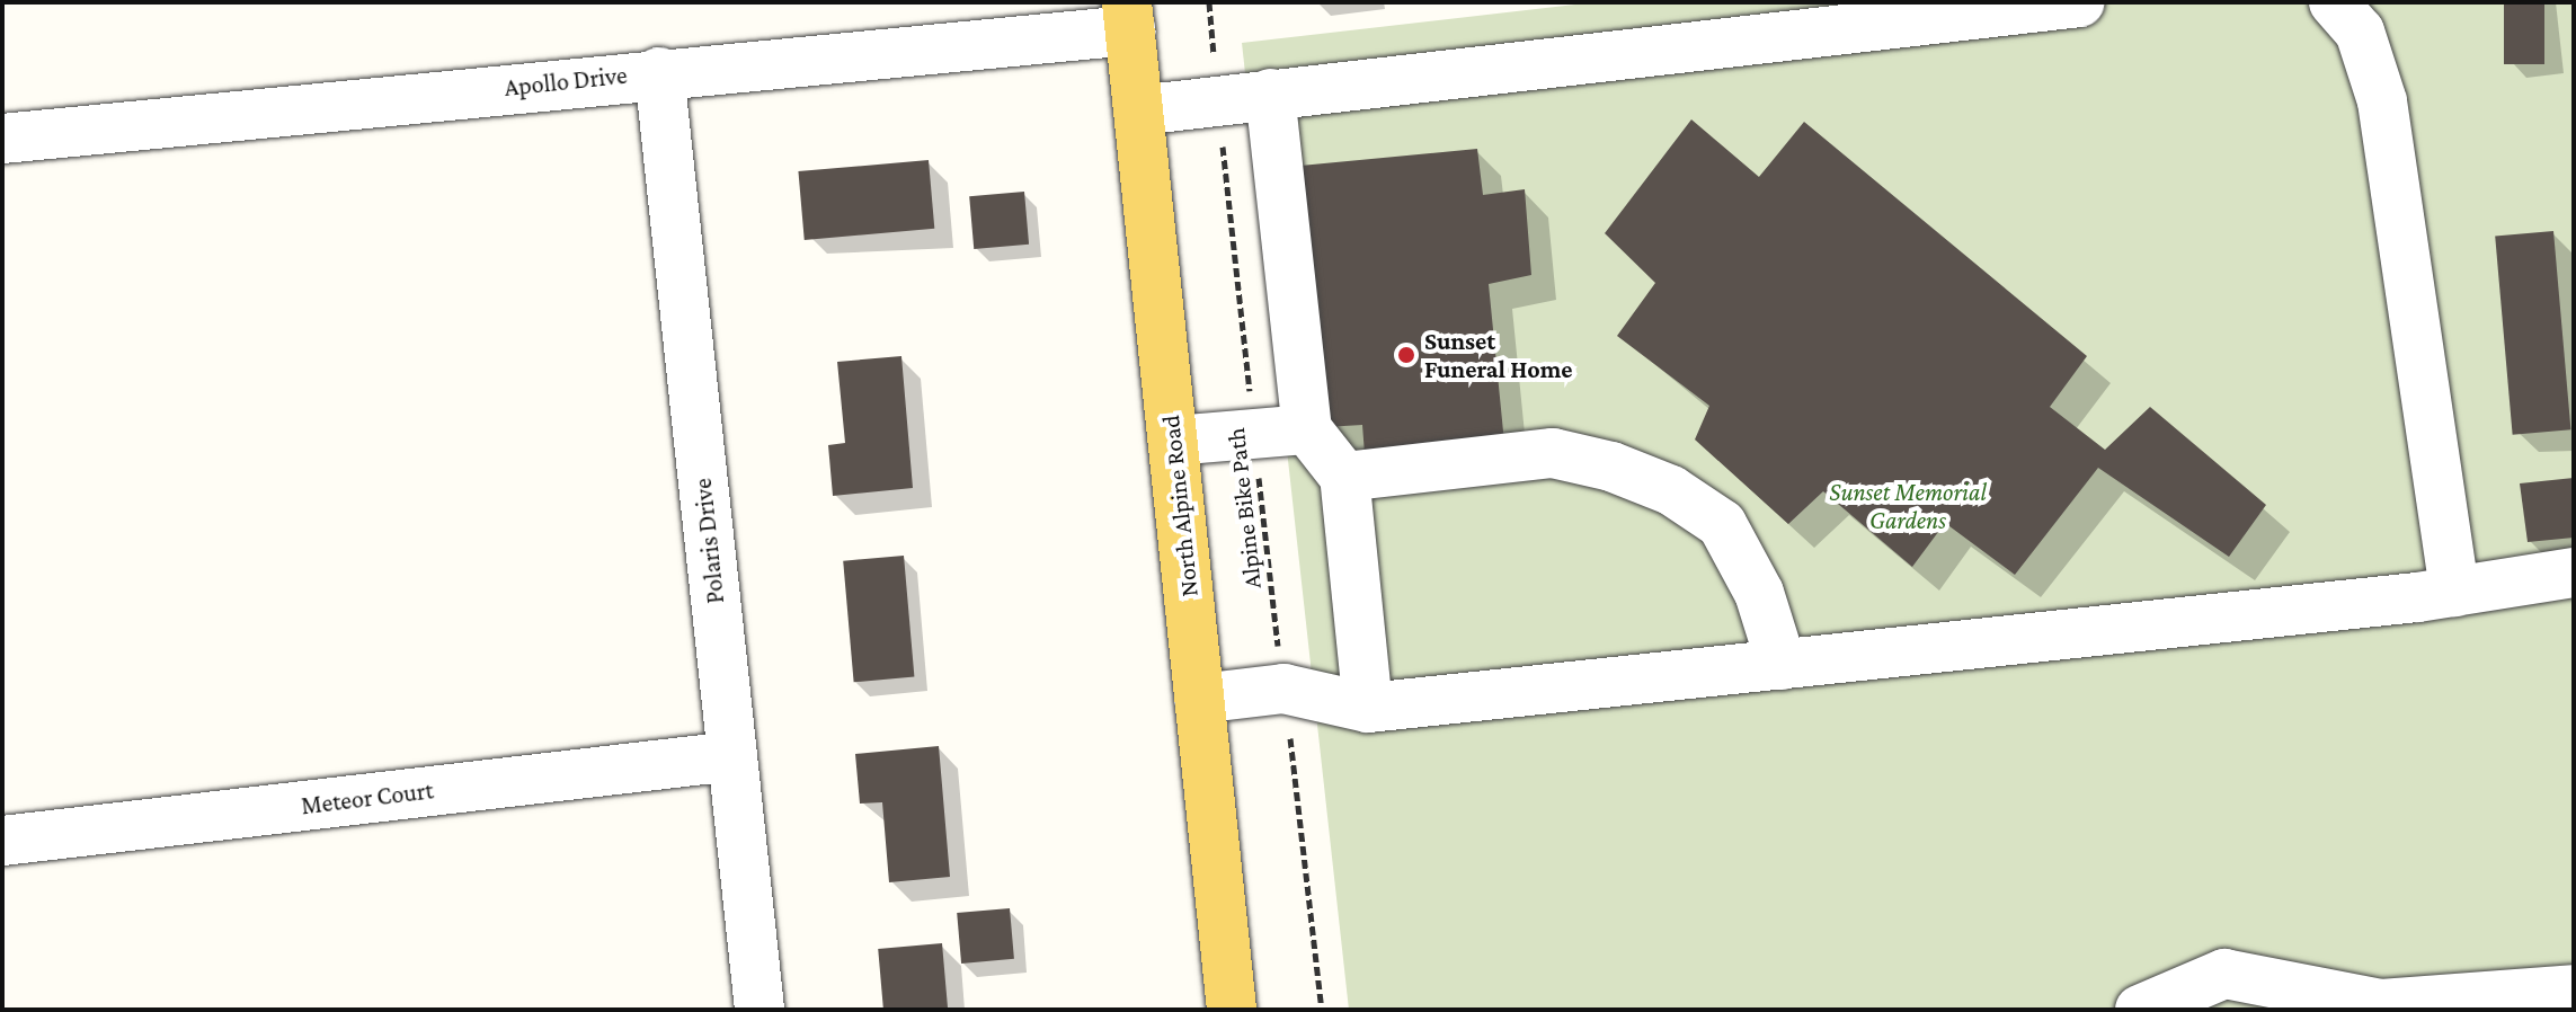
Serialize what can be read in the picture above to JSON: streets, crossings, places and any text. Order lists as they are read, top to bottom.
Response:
{
  "streets": {
    "main road": ["North Alpine Road"],
    "street": ["Apollo Drive", "Polaris Drive", "Meteor Court"],
    "path": ["Alpine Bike Path"]
  },
  "crossings": [
    ["Apollo Drive", "North Alpine Road"],
    ["Apollo Drive", "Polaris Drive"],
    ["Polaris Drive", "Meteor Court"]
  ],
  "parks": ["Sunset Memorial Gardens"],
  "places": ["Sunset Funeral Home"]
}
